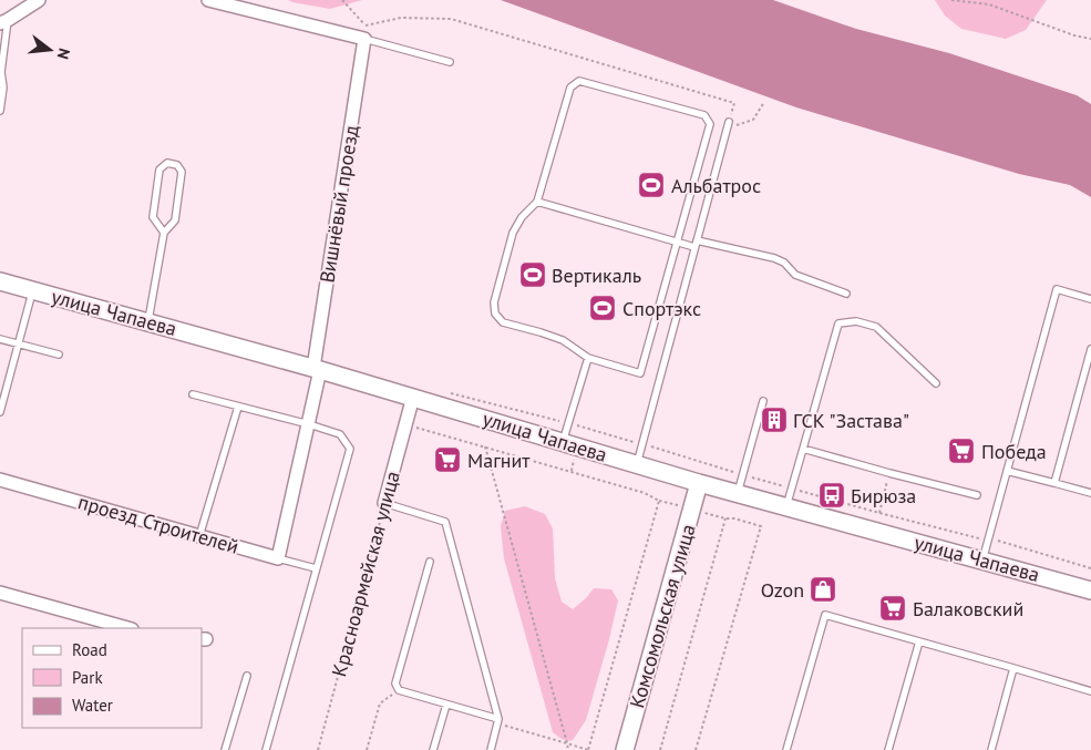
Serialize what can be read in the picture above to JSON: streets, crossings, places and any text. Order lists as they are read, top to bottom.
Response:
{
  "streets": {
    "street": [
      "Вишнёвый проезд",
      "улица Чапаева",
      "проезд Строителей",
      "Красноармейская улица",
      "Комсомольская улица"
    ]
  },
  "crossings": [
    ["Вишнёвый проезд", "улица Чапаева"],
    ["Вишнёвый проезд", "проезд Строителей"],
    ["улица Чапаева", "Красноармейская улица"],
    ["улица Чапаева", "Комсомольская улица"]
  ],
  "places": {
    "sports": ["Альбатрос", "Вертикаль", "Спортэкс"],
    "building": ["ГСК \"Застава\""],
    "supermarket": ["Победа", "Магнит", "Балаковский"],
    "bus stop": ["Бирюза"],
    "shop": ["Ozon"]
  },
  "legend": ["Road", "Park", "Water"],
  "north": "right"
}
